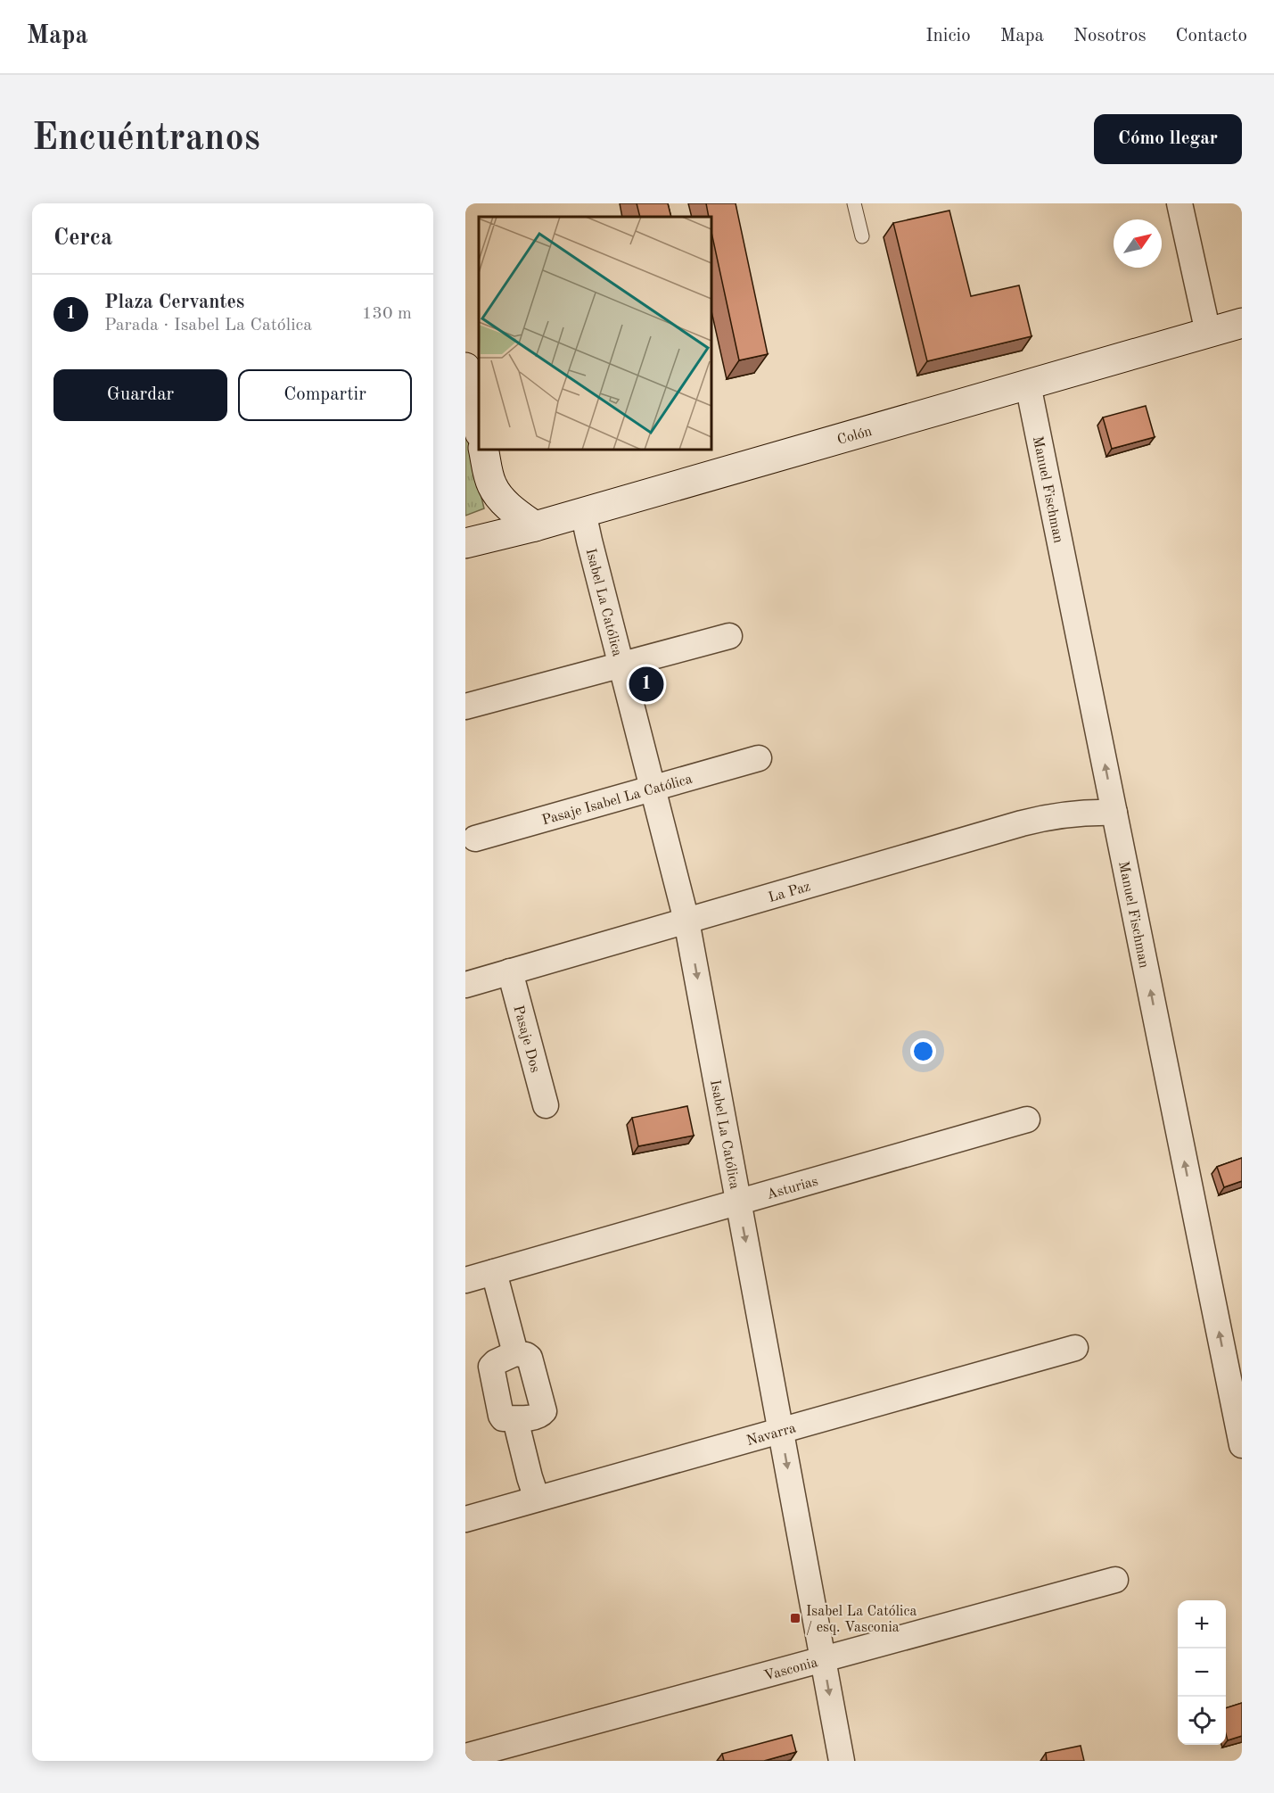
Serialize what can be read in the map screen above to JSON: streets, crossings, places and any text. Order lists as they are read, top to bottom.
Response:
{
  "streets": {
    "street": [
      "Colón",
      "Manuel Fischman",
      "Isabel La Católica",
      "Pasaje Isabel La Católica",
      "La Paz",
      "Pasaje Dos",
      "Asturias",
      "Navarra",
      "Vasconia"
    ]
  },
  "crossings": [
    ["Colón", "Manuel Fischman"],
    ["Colón", "Isabel La Católica"],
    ["Manuel Fischman", "La Paz"],
    ["Isabel La Católica", "Pasaje Isabel La Católica"],
    ["Isabel La Católica", "La Paz"],
    ["Isabel La Católica", "Asturias"],
    ["Isabel La Católica", "Navarra"],
    ["Isabel La Católica", "Vasconia"],
    ["La Paz", "Pasaje Dos"]
  ],
  "one_way": ["Manuel Fischman", "Isabel La Católica"],
  "places": {
    "transit": ["Isabel La Católica / esq. Vasconia"]
  },
  "north": "top right",
  "page": {
    "header": "Mapa",
    "nav": [
      "Inicio",
      "Mapa",
      "Nosotros",
      "Contacto"
    ],
    "buttons": [
      "Cómo llegar",
      ["Guardar", "Compartir"]
    ],
    "title": "Encuéntranos",
    "heading": "Cerca",
    "list": [
      {
        "mark": "1",
        "name": "Plaza Cervantes",
        "note": "Parada · Isabel La Católica",
        "value": "130 m"
      }
    ],
    "pins": "1",
    "map_buttons": ["+", "−"]
  }
}
